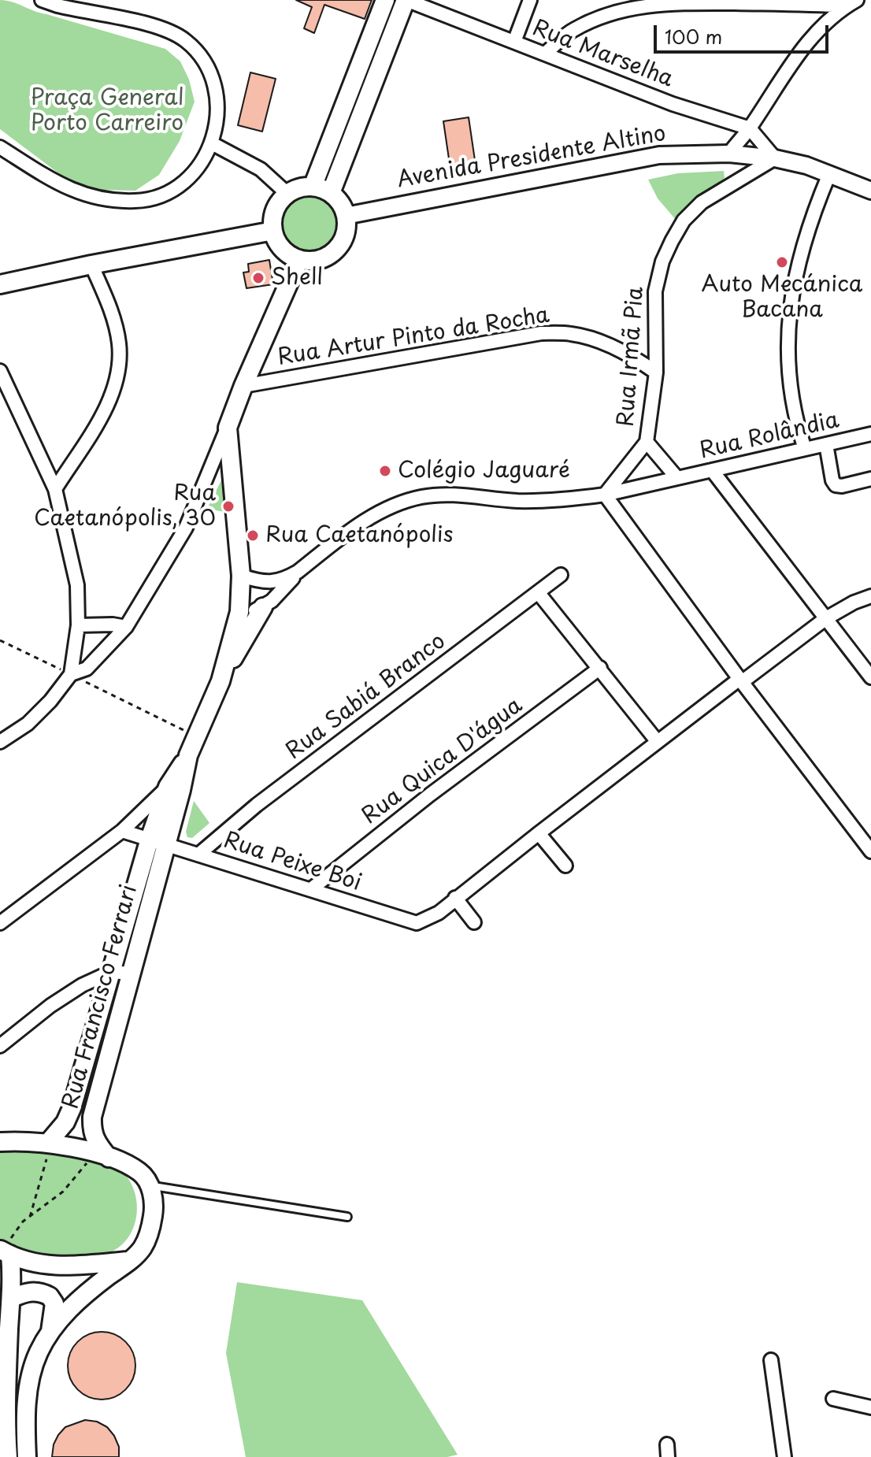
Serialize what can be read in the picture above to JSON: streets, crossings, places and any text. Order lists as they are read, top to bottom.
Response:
{
  "streets": {
    "main road": ["Rua Francisco Ferrari"],
    "street": [
      "Rua Marselha",
      "Avenida Presidente Altino",
      "Rua Artur Pinto da Rocha",
      "Rua Irmã Pia",
      "Rua Rolândia",
      "Rua Sabiá Branco",
      "Rua Quica D'água",
      "Rua Peixe Boi"
    ]
  },
  "crossings": [
    ["Avenida Presidente Altino", "Rua Irmã Pia"],
    ["Rua Artur Pinto da Rocha", "Rua Irmã Pia"],
    ["Rua Irmã Pia", "Rua Rolândia"],
    ["Rua Sabiá Branco", "Rua Peixe Boi"],
    ["Rua Quica D'água", "Rua Peixe Boi"],
    ["Rua Peixe Boi", "Rua Francisco Ferrari"]
  ],
  "parks": ["Praça General Porto Carreiro"],
  "places": [
    "Auto Mecánica Bacana",
    "Shell",
    "Colégio Jaguaré",
    "Rua Caetanópolis, 30",
    "Rua Caetanópolis"
  ],
  "scale_bar": "100 m"
}
